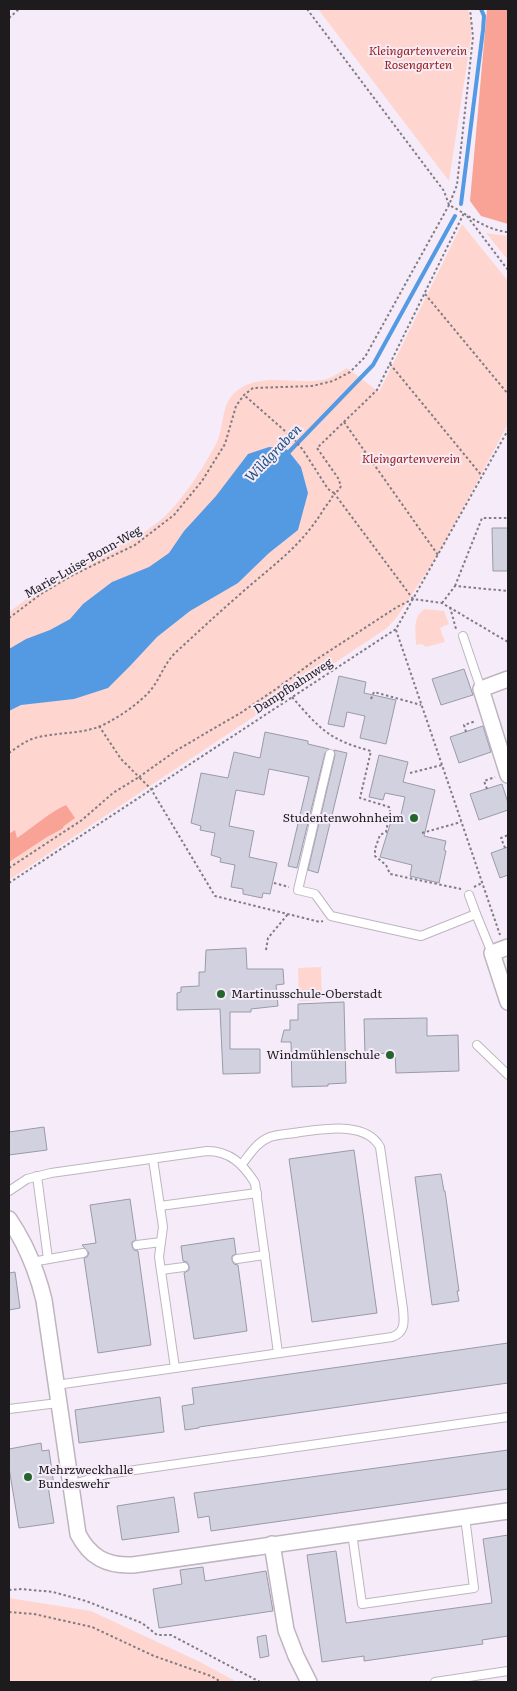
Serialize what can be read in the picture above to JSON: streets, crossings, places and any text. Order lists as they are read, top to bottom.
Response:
{
  "streets": {
    "path": ["Marie-Luise-Bonn-Weg", "Dampfbahnweg"]
  },
  "water": ["Wildgraben"],
  "parks": ["Kleingartenverein Rosengarten", "Kleingartenverein"],
  "places": [
    "Studentenwohnheim",
    "Martinusschule-Oberstadt",
    "Windmühlenschule",
    "Mehrzweckhalle Bundeswehr"
  ]
}
